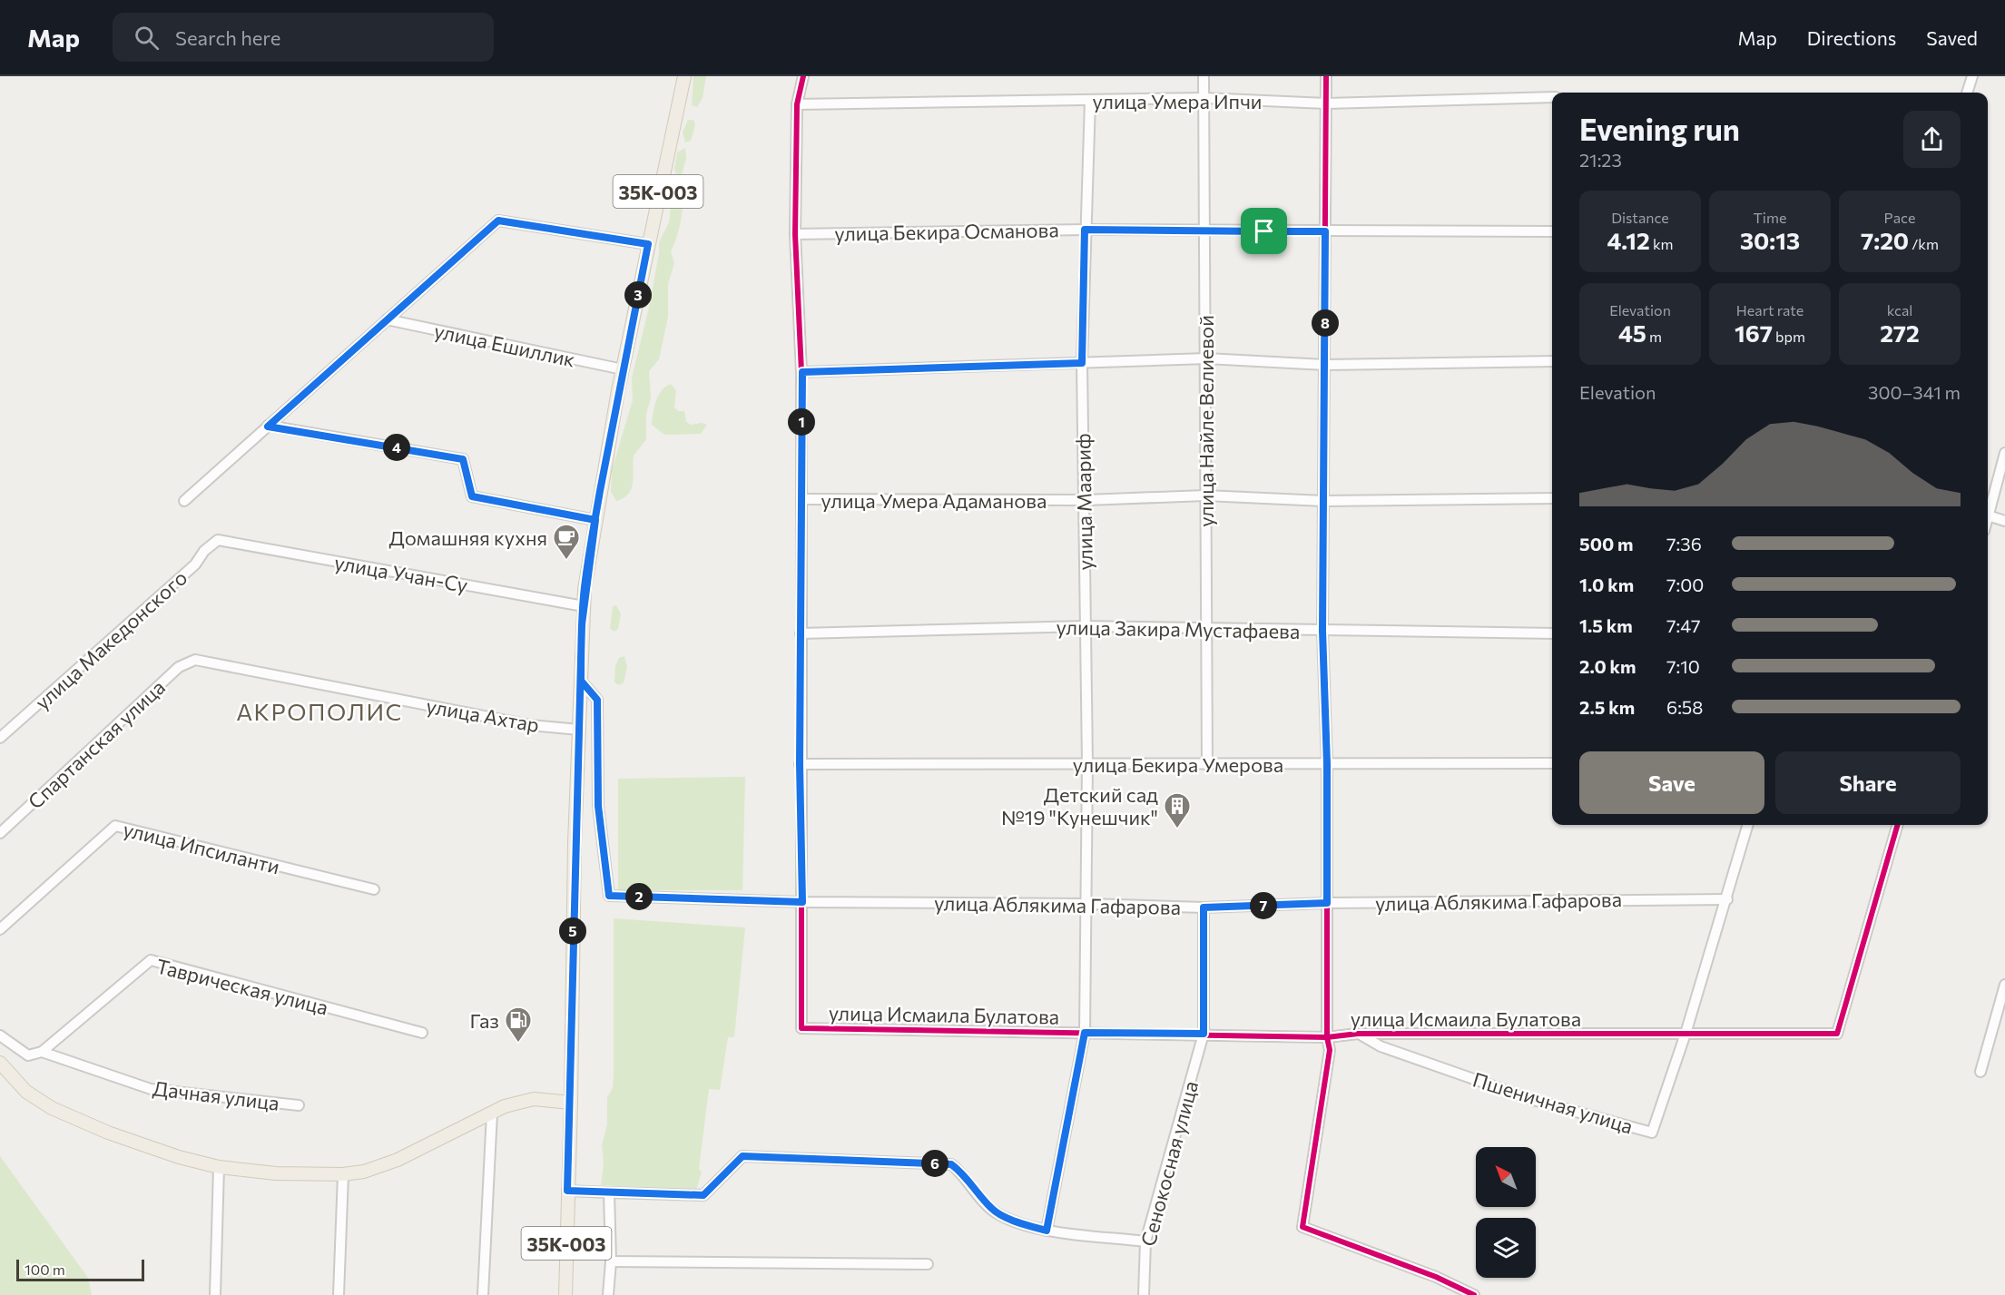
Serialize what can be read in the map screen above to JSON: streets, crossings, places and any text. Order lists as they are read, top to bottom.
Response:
{
  "streets": {
    "main road": ["35К-003"],
    "street": [
      "улица Умера Ипчи",
      "улица Бекира Османова",
      "улица Ешиллик",
      "улица Найле Велиевой",
      "улица Умера Адаманова",
      "улица Маариф",
      "улица Учан-Су",
      "улица Закира Мустафаева",
      "улица Македонского",
      "улица Ахтар",
      "Спартанская улица",
      "улица Бекира Умерова",
      "улица Ипсиланти",
      "улица Аблякима Гафарова",
      "Таврическая улица",
      "улица Исмаила Булатова",
      "Дачная улица",
      "Пшеничная улица",
      "Сенокосная улица"
    ]
  },
  "crossings": [
    ["улица Умера Ипчи", "улица Найле Велиевой"],
    ["улица Умера Ипчи", "улица Маариф"],
    ["35К-003", "улица Ешиллик"],
    ["35К-003", "улица Учан-Су"],
    ["35К-003", "улица Ахтар"],
    ["35К-003", "улица Аблякима Гафарова"],
    ["улица Бекира Османова", "улица Найле Велиевой"],
    ["улица Бекира Османова", "улица Маариф"],
    ["улица Найле Велиевой", "улица Умера Адаманова"],
    ["улица Найле Велиевой", "улица Закира Мустафаева"],
    ["улица Найле Велиевой", "улица Бекира Умерова"],
    ["улица Умера Адаманова", "улица Маариф"],
    ["улица Маариф", "улица Закира Мустафаева"],
    ["улица Маариф", "улица Бекира Умерова"],
    ["улица Маариф", "улица Аблякима Гафарова"],
    ["улица Маариф", "улица Исмаила Булатова"],
    ["улица Учан-Су", "улица Македонского"],
    ["улица Ахтар", "Спартанская улица"],
    ["улица Аблякима Гафарова", "улица Исмаила Булатова"],
    ["Таврическая улица", "Дачная улица"],
    ["улица Исмаила Булатова", "Пшеничная улица"],
    ["улица Исмаила Булатова", "Сенокосная улица"]
  ],
  "districts": ["АКРОПОЛИС"],
  "places": {
    "cafe": ["Домашняя кухня"],
    "building": ["Детский сад №19 \"Кунешчик\""],
    "fuel station": ["Газ"]
  },
  "scale_bar": "100 m",
  "north": "top left",
  "page": {
    "header": "Map",
    "search": "Search here",
    "nav": ["Map", "Directions", "Saved"],
    "heading": ["Evening run", "21:23"],
    "stats": [
      ["Distance", "4.12 km"],
      ["Time", "30:13"],
      ["Pace", "7:20 /km"],
      ["Elevation", "45 m"],
      ["Heart rate", "167 bpm"],
      ["kcal", "272"]
    ],
    "pins": [
      "3",
      "8",
      "1",
      "4",
      "2",
      "7",
      "5",
      "6"
    ],
    "chart": ["Elevation", "300–341 m"],
    "list": [
      {
        "name": "500 m",
        "note": "7:36"
      },
      {
        "name": "1.0 km",
        "note": "7:00"
      },
      {
        "name": "1.5 km",
        "note": "7:47"
      },
      {
        "name": "2.0 km",
        "note": "7:10"
      },
      {
        "name": "2.5 km",
        "note": "6:58"
      }
    ],
    "buttons": ["Save", "Share"],
    "scale": "100 m"
  }
}
